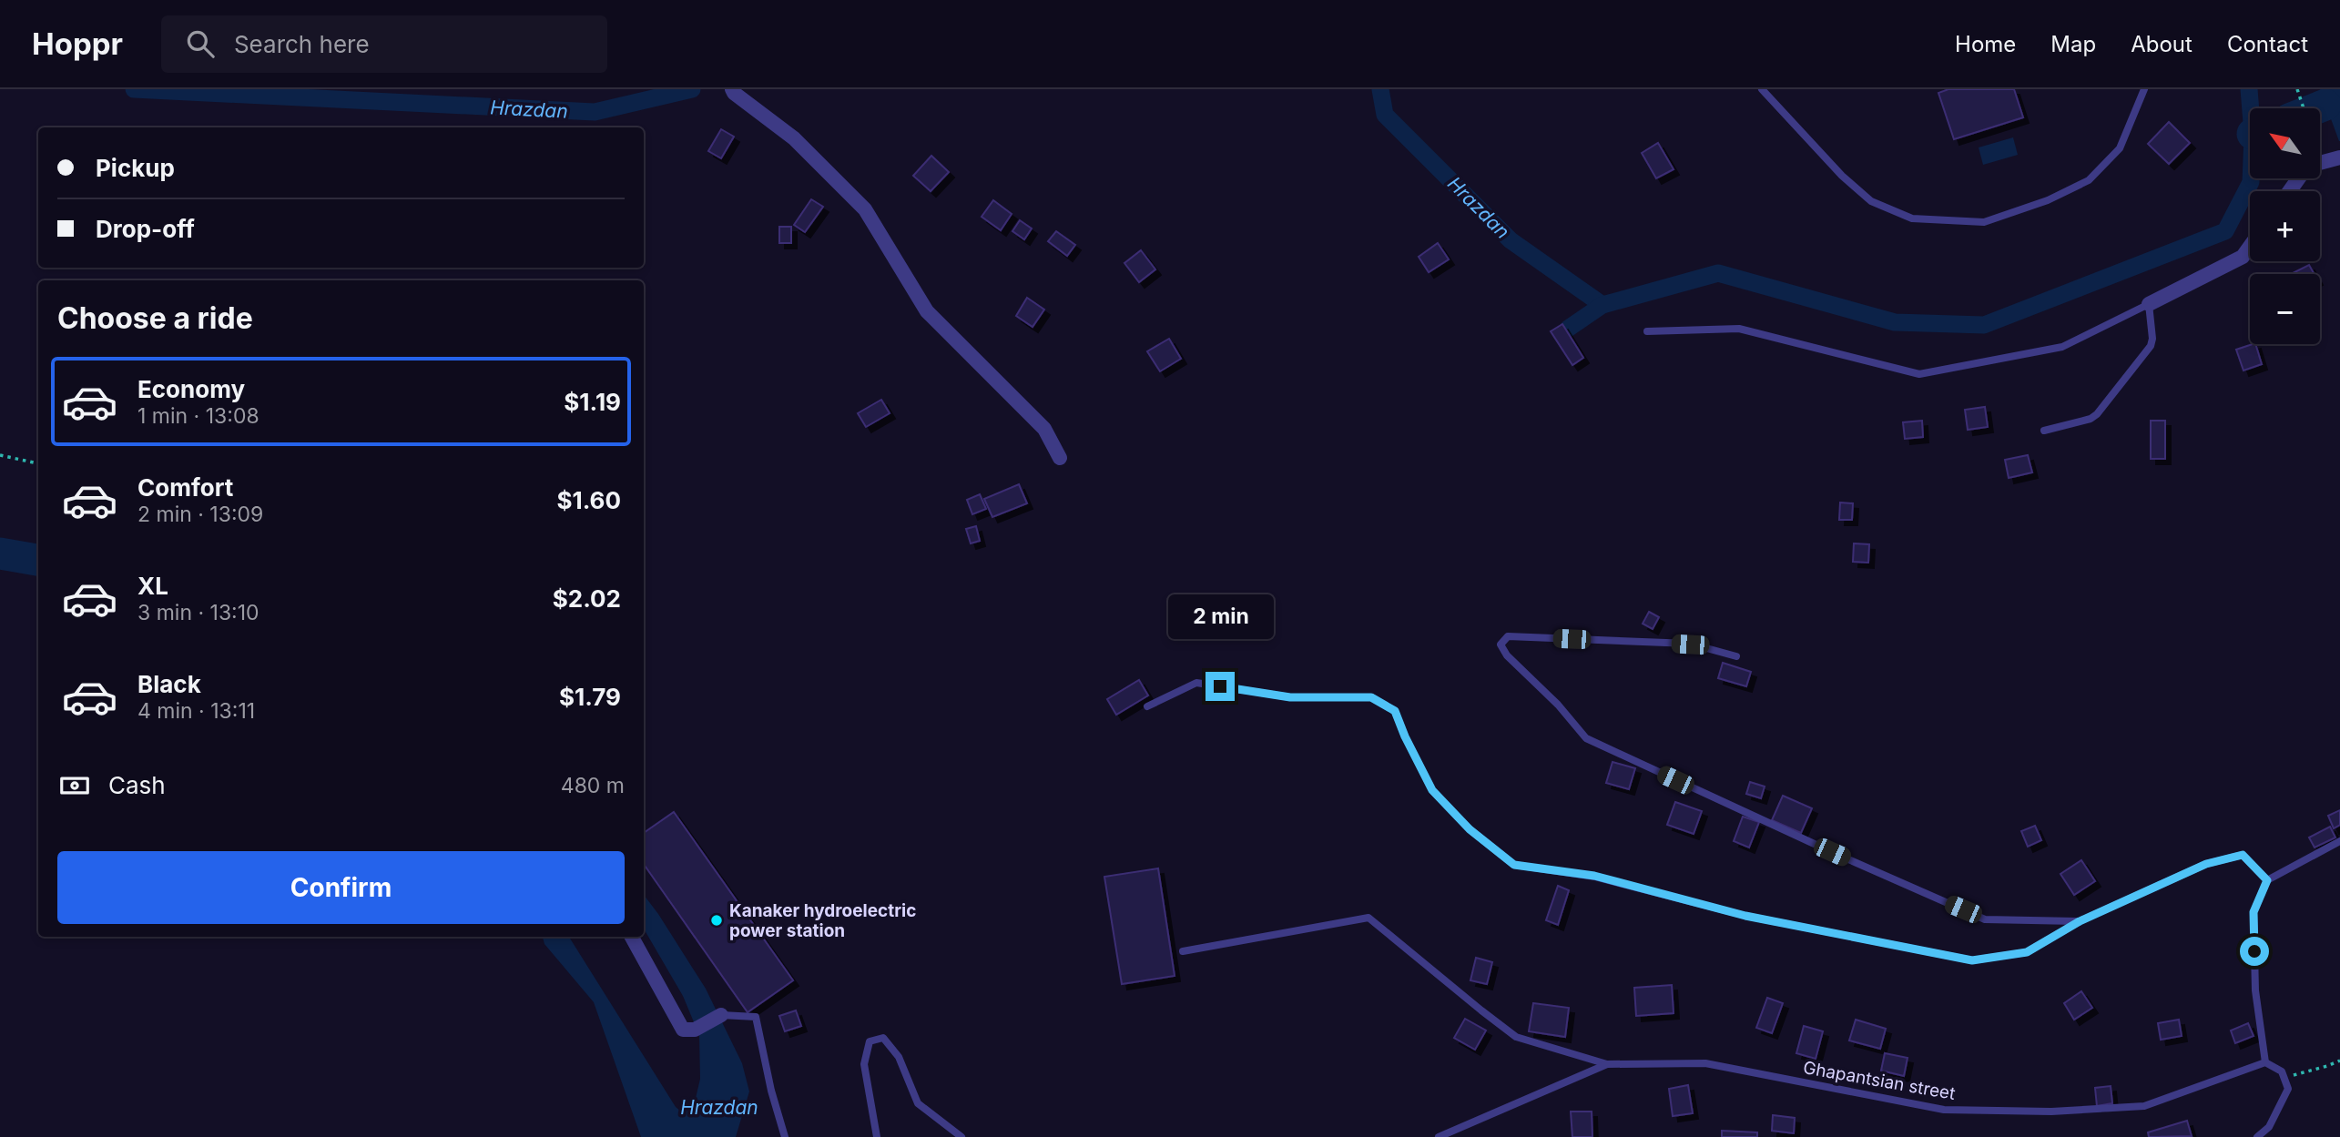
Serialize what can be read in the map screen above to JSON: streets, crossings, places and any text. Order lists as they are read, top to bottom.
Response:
{
  "streets": {
    "lane": ["Ghapantsian street"]
  },
  "water": ["Hrazdan"],
  "places": ["Kanaker hydroelectric power station"],
  "north": "top left",
  "page": {
    "header": "Hoppr",
    "search": "Search here",
    "nav": [
      "Home",
      "Map",
      "About",
      "Contact"
    ],
    "map_buttons": ["+", "−"],
    "banner": ["Pickup", "Drop-off"],
    "heading": "Choose a ride",
    "list": [
      {
        "name": "Economy",
        "note": "1 min · 13:08",
        "value": "$1.19"
      },
      {
        "name": "Comfort",
        "note": "2 min · 13:09",
        "value": "$1.60"
      },
      {
        "name": "XL",
        "note": "3 min · 13:10",
        "value": "$2.02"
      },
      {
        "name": "Black",
        "note": "4 min · 13:11",
        "value": "$1.79"
      }
    ],
    "bubble": "2 min",
    "pay": ["Cash", "480 m"],
    "buttons": "Confirm"
  }
}
